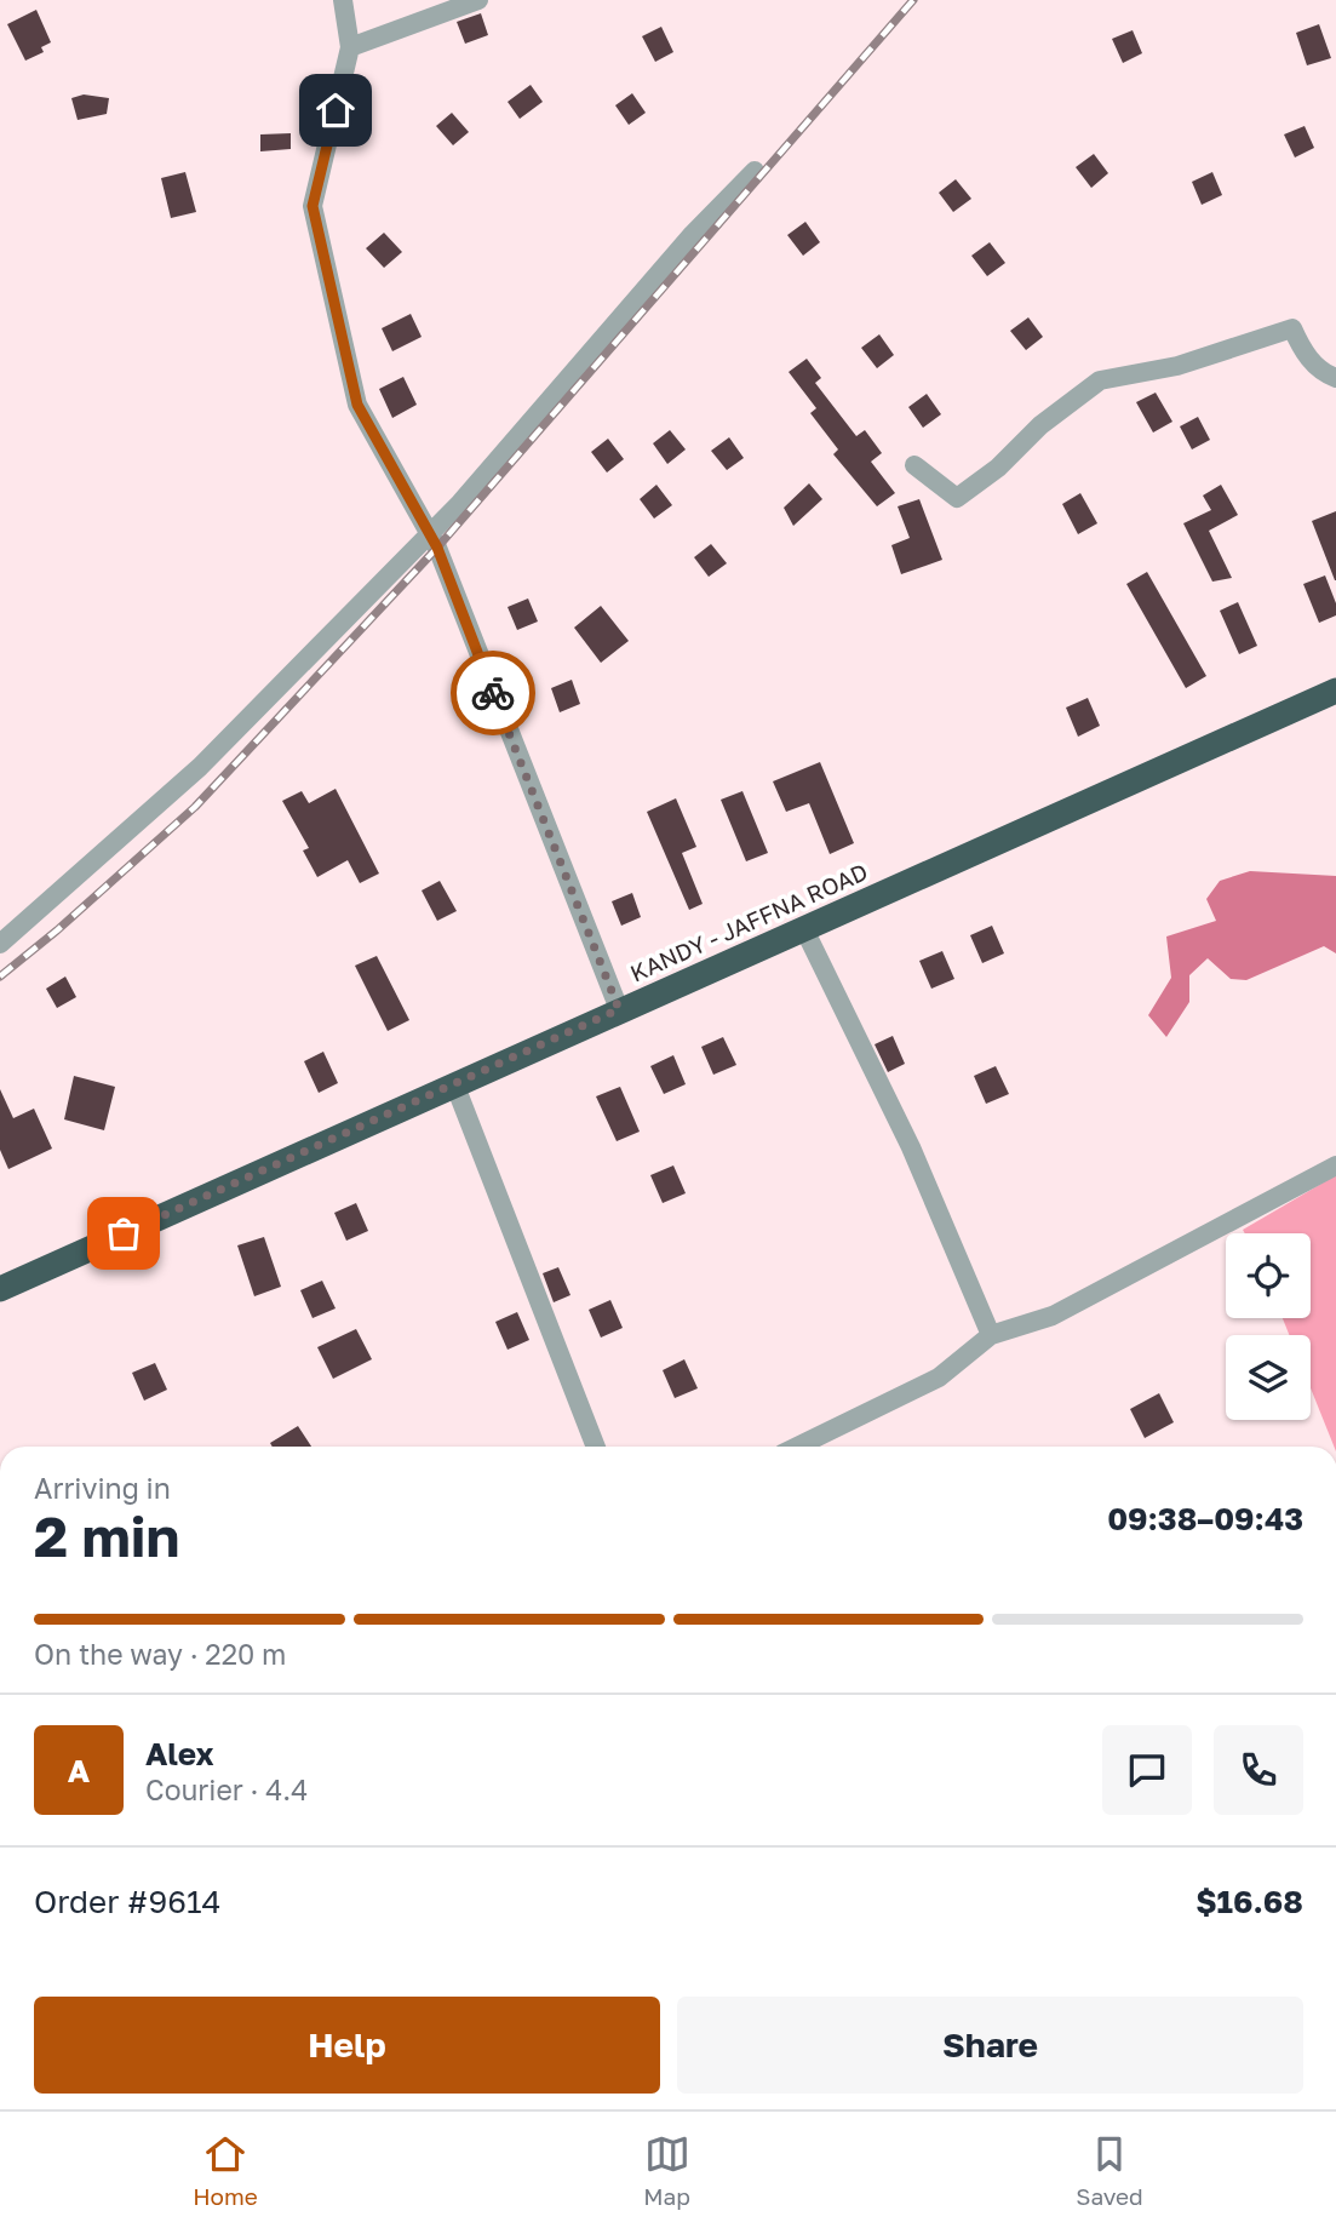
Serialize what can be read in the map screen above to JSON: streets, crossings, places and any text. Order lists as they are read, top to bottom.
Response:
{
  "streets": {
    "highway": ["KANDY - JAFFNA ROAD"]
  },
  "page": {
    "heading": ["2 min", "Arriving in", "09:38–09:43"],
    "panel": [
      "Alex",
      "Courier · 4.4",
      "Order #9614",
      "$16.68"
    ],
    "bar": "On the way · 220 m",
    "round": "A",
    "buttons": ["Help", "Share"],
    "tabs": ["Home", "Map", "Saved"]
  }
}
